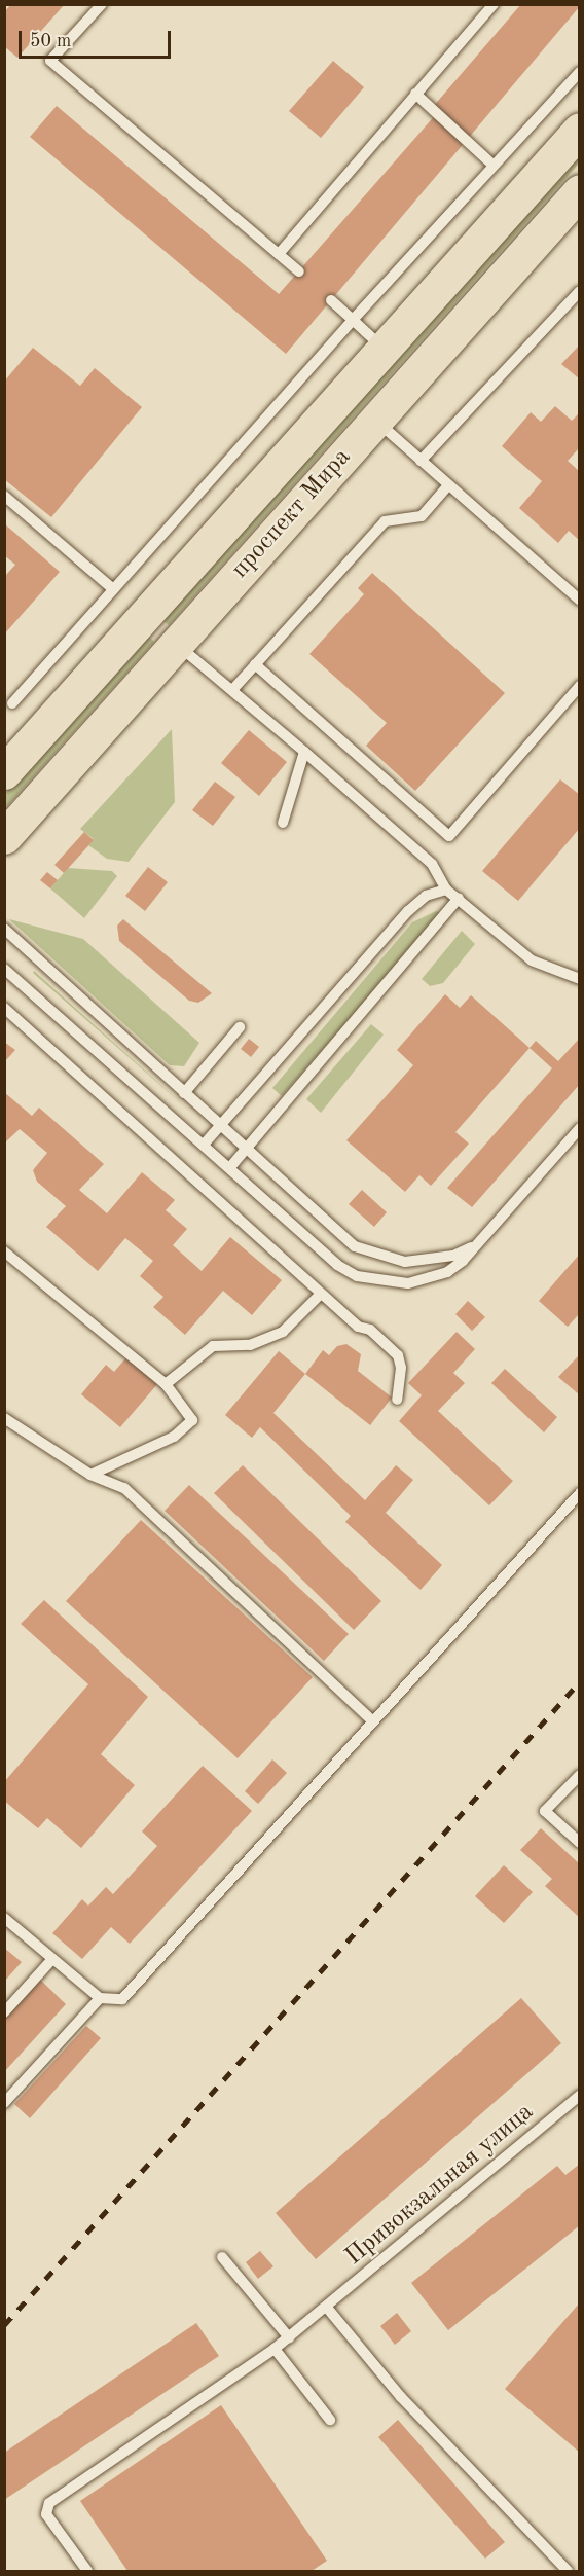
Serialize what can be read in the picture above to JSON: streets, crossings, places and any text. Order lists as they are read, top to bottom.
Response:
{
  "streets": {
    "main road": ["проспект Мира"],
    "lane": ["Привокзальная улица"]
  },
  "scale_bar": "50 m"
}
